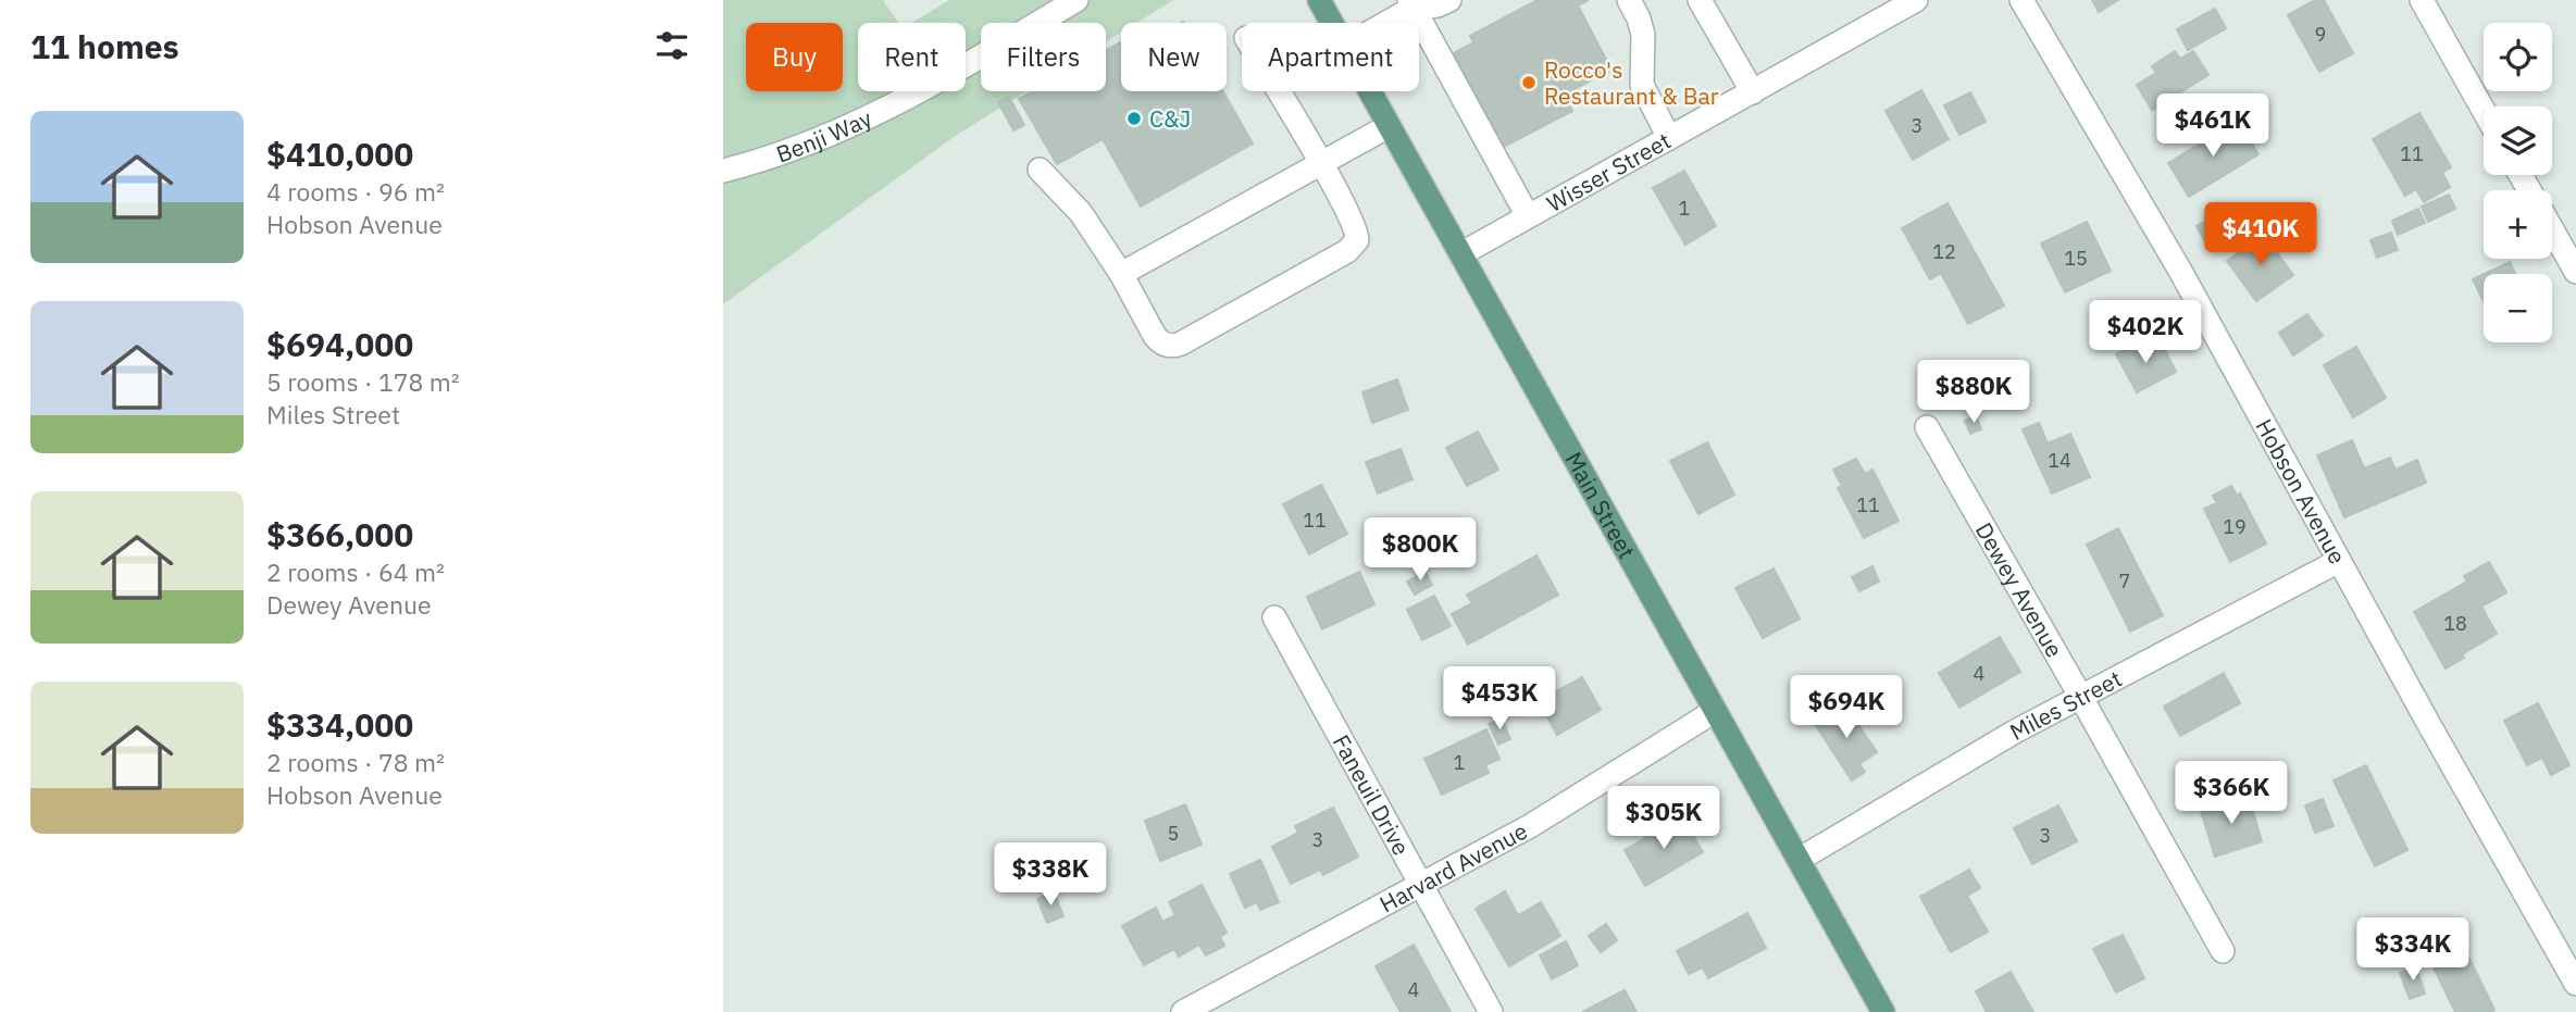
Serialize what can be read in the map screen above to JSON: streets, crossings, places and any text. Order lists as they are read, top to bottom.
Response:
{
  "streets": {
    "main road": ["Main Street"],
    "street": [
      "Benji Way",
      "Wisser Street",
      "Hobson Avenue",
      "Dewey Avenue",
      "Miles Street",
      "Faneuil Drive",
      "Harvard Avenue"
    ]
  },
  "crossings": [
    ["Wisser Street", "Main Street"],
    ["Hobson Avenue", "Miles Street"],
    ["Main Street", "Miles Street"],
    ["Main Street", "Harvard Avenue"],
    ["Dewey Avenue", "Miles Street"],
    ["Faneuil Drive", "Harvard Avenue"]
  ],
  "places": ["Rocco's Restaurant & Bar", "C&J"],
  "house_numbers": [
    "9",
    "3",
    "11",
    "1",
    "12",
    "15",
    "14",
    "11",
    "11",
    "19",
    "7",
    "18",
    "4",
    "1",
    "5",
    "3",
    "3",
    "4"
  ],
  "page": {
    "heading": "11 homes",
    "map_buttons": ["+", "−"],
    "chip": [
      "Buy",
      "Rent",
      "Filters",
      "New",
      "Apartment"
    ],
    "list": [
      {
        "name": "$410,000",
        "note": "4 rooms · 96 m² · Hobson Avenue"
      },
      {
        "name": "$694,000",
        "note": "5 rooms · 178 m² · Miles Street"
      },
      {
        "name": "$366,000",
        "note": "2 rooms · 64 m² · Dewey Avenue"
      },
      {
        "name": "$334,000",
        "note": "2 rooms · 78 m² · Hobson Avenue"
      }
    ],
    "price": [
      "$461K",
      "$410K",
      "$402K",
      "$880K",
      "$800K",
      "$453K",
      "$694K",
      "$366K",
      "$305K",
      "$338K",
      "$334K"
    ]
  }
}
